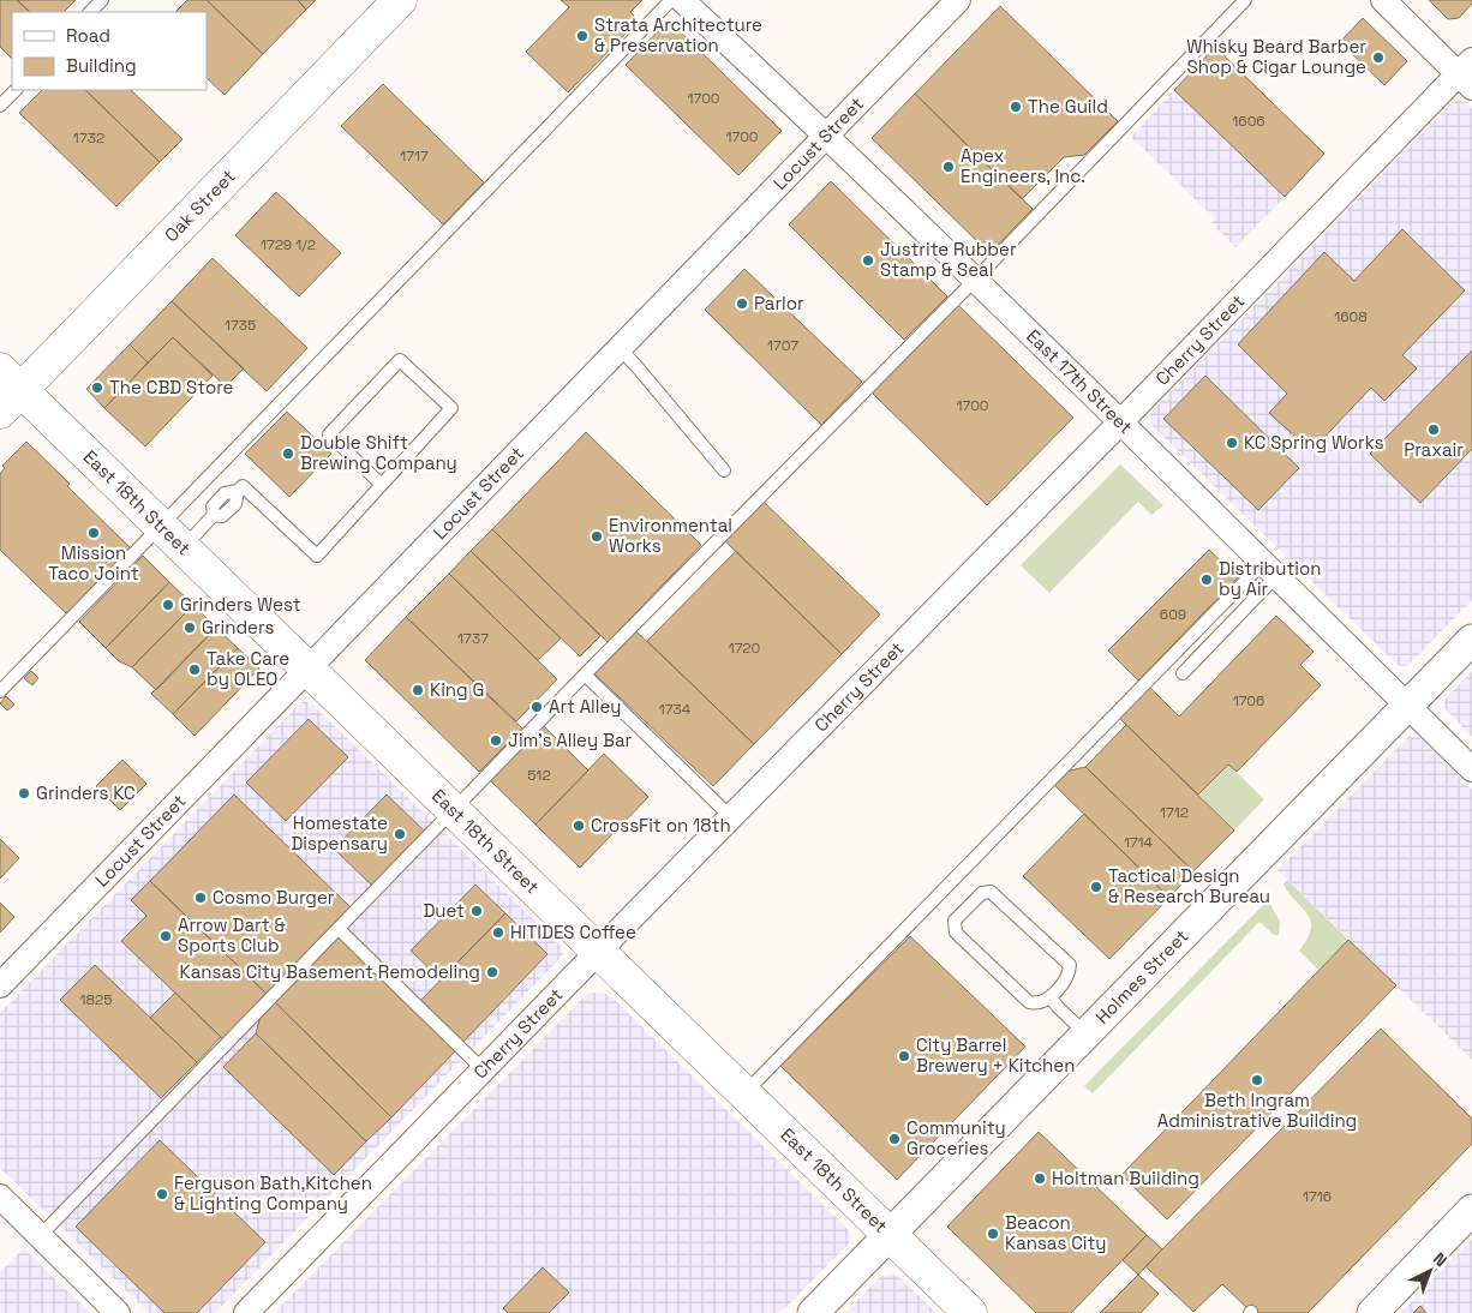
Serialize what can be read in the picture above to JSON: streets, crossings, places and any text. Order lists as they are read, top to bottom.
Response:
{
  "streets": {
    "main road": ["Oak Street", "East 18th Street"],
    "street": [
      "Locust Street",
      "Cherry Street",
      "East 17th Street",
      "Holmes Street"
    ]
  },
  "crossings": [
    ["Locust Street", "East 17th Street"],
    ["Locust Street", "East 18th Street"],
    ["Oak Street", "East 18th Street"],
    ["Cherry Street", "East 17th Street"],
    ["Cherry Street", "East 18th Street"],
    ["East 17th Street", "Holmes Street"],
    ["East 18th Street", "Holmes Street"]
  ],
  "places": [
    "Strata Architecture & Preservation",
    "Whisky Beard Barber Shop & Cigar Lounge",
    "The Guild",
    "Apex Engineers, Inc.",
    "Justrite Rubber Stamp & Seal",
    "Parlor",
    "The CBD Store",
    "Praxair",
    "KC Spring Works",
    "Double Shift Brewing Company",
    "Mission Taco Joint",
    "Environmental Works",
    "Distribution by Air",
    "Grinders West",
    "Grinders",
    "Take Care by OLEO",
    "King G",
    "Art Alley",
    "Jim's Alley Bar",
    "Grinders KC",
    "CrossFit on 18th",
    "Homestate Dispensary",
    "Tactical Design & Research Bureau",
    "Cosmo Burger",
    "Duet",
    "HITIDES Coffee",
    "Arrow Dart & Sports Club",
    "Kansas City Basement Remodeling",
    "City Barrel Brewery + Kitchen",
    "Beth Ingram Administrative Building",
    "Community Groceries",
    "Holtman Building",
    "Ferguson Bath,Kitchen & Lighting Company",
    "Beacon Kansas City"
  ],
  "house_numbers": [
    "1700",
    "1606",
    "1700",
    "1732",
    "1717",
    "1729 1/2",
    "1608",
    "1735",
    "1707",
    "1700",
    "609",
    "1737",
    "1720",
    "1706",
    "1734",
    "512",
    "1712",
    "1714",
    "1825",
    "1716"
  ],
  "legend": ["Road", "Building"],
  "north": "top right"
}
